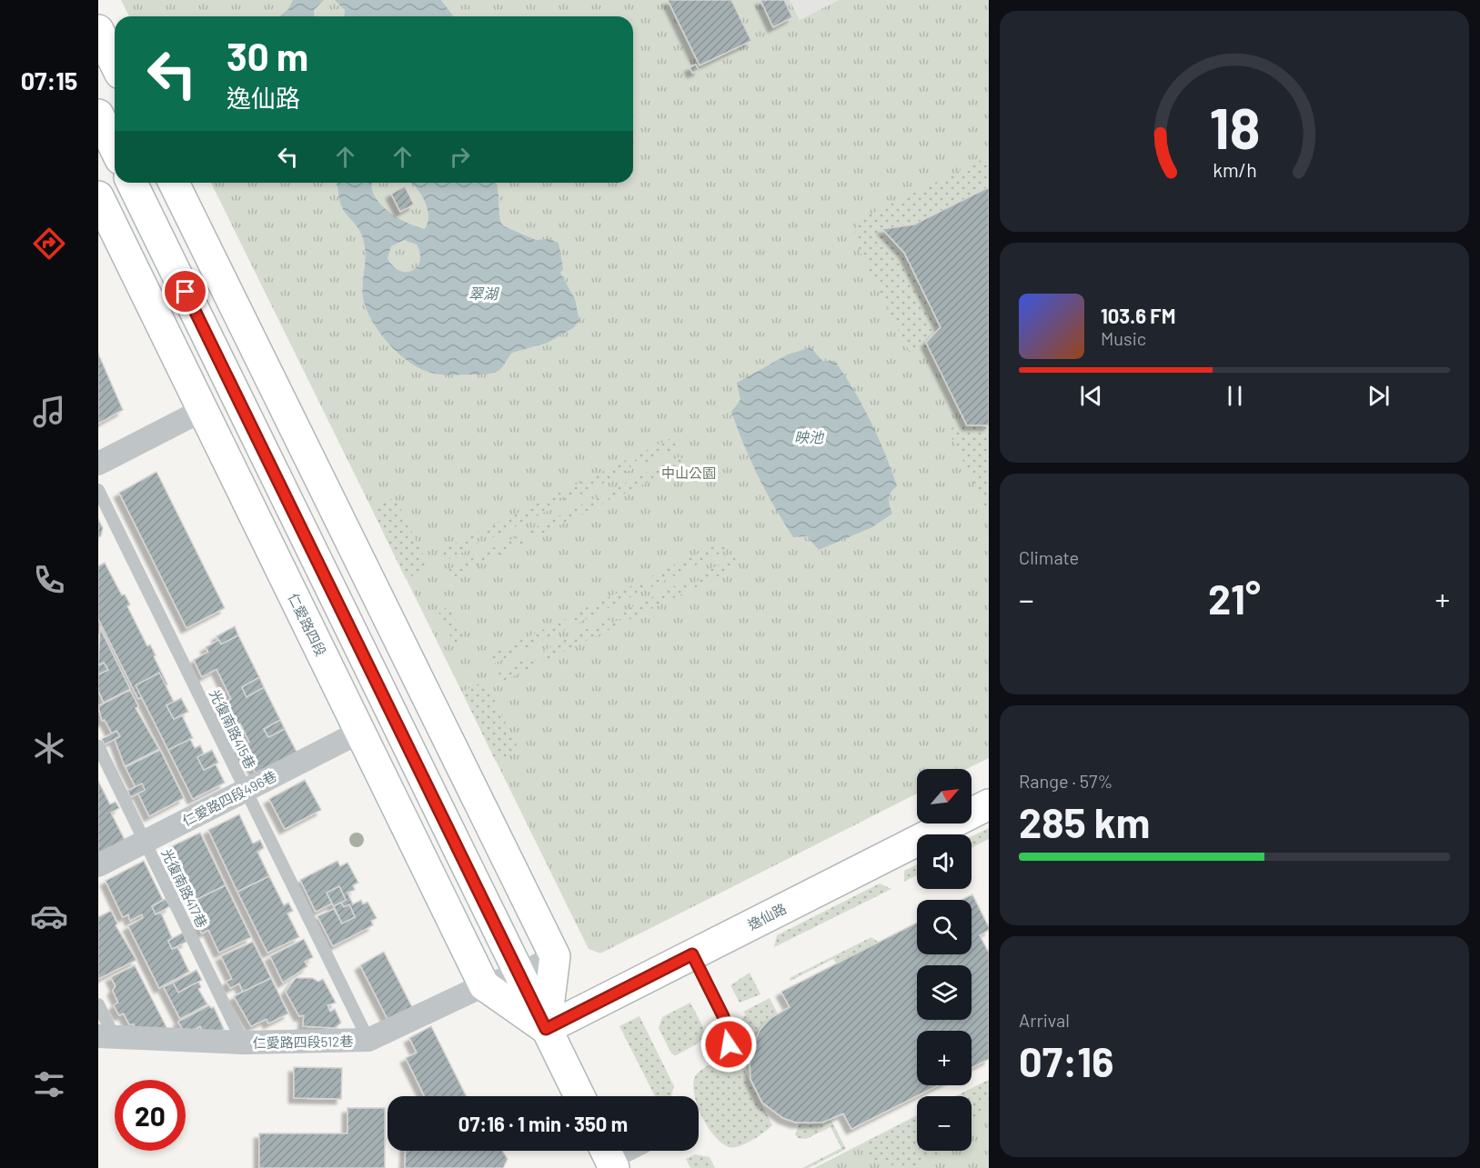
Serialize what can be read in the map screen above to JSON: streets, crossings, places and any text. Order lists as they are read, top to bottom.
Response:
{
  "streets": {
    "main road": ["仁愛路四段", "逸仙路"],
    "street": ["仁愛路四段496巷", "仁愛路四段512巷"],
    "lane": ["光復南路415巷", "光復南路417巷"]
  },
  "crossings": [
    ["仁愛路四段", "仁愛路四段496巷"],
    ["仁愛路四段", "逸仙路"],
    ["仁愛路四段", "仁愛路四段512巷"],
    ["光復南路415巷", "仁愛路四段496巷"],
    ["光復南路415巷", "仁愛路四段512巷"],
    ["仁愛路四段496巷", "光復南路417巷"],
    ["光復南路417巷", "仁愛路四段512巷"]
  ],
  "water": ["翠湖", "映池"],
  "parks": ["中山公園"],
  "north": "top right",
  "page": {
    "tabs": "07:15",
    "turn": ["30 m", "逸仙路"],
    "song": ["103.6 FM", "Music"],
    "tile": [
      "Climate",
      ["Range · 57%", "285 km"],
      ["Arrival", "07:16"]
    ],
    "heat": ["−", "21°", "+"],
    "map_buttons": ["+", "−"],
    "limit": "20",
    "trip": "07:16 · 1 min · 350 m",
    "gauge": ["18", "km/h"]
  }
}
